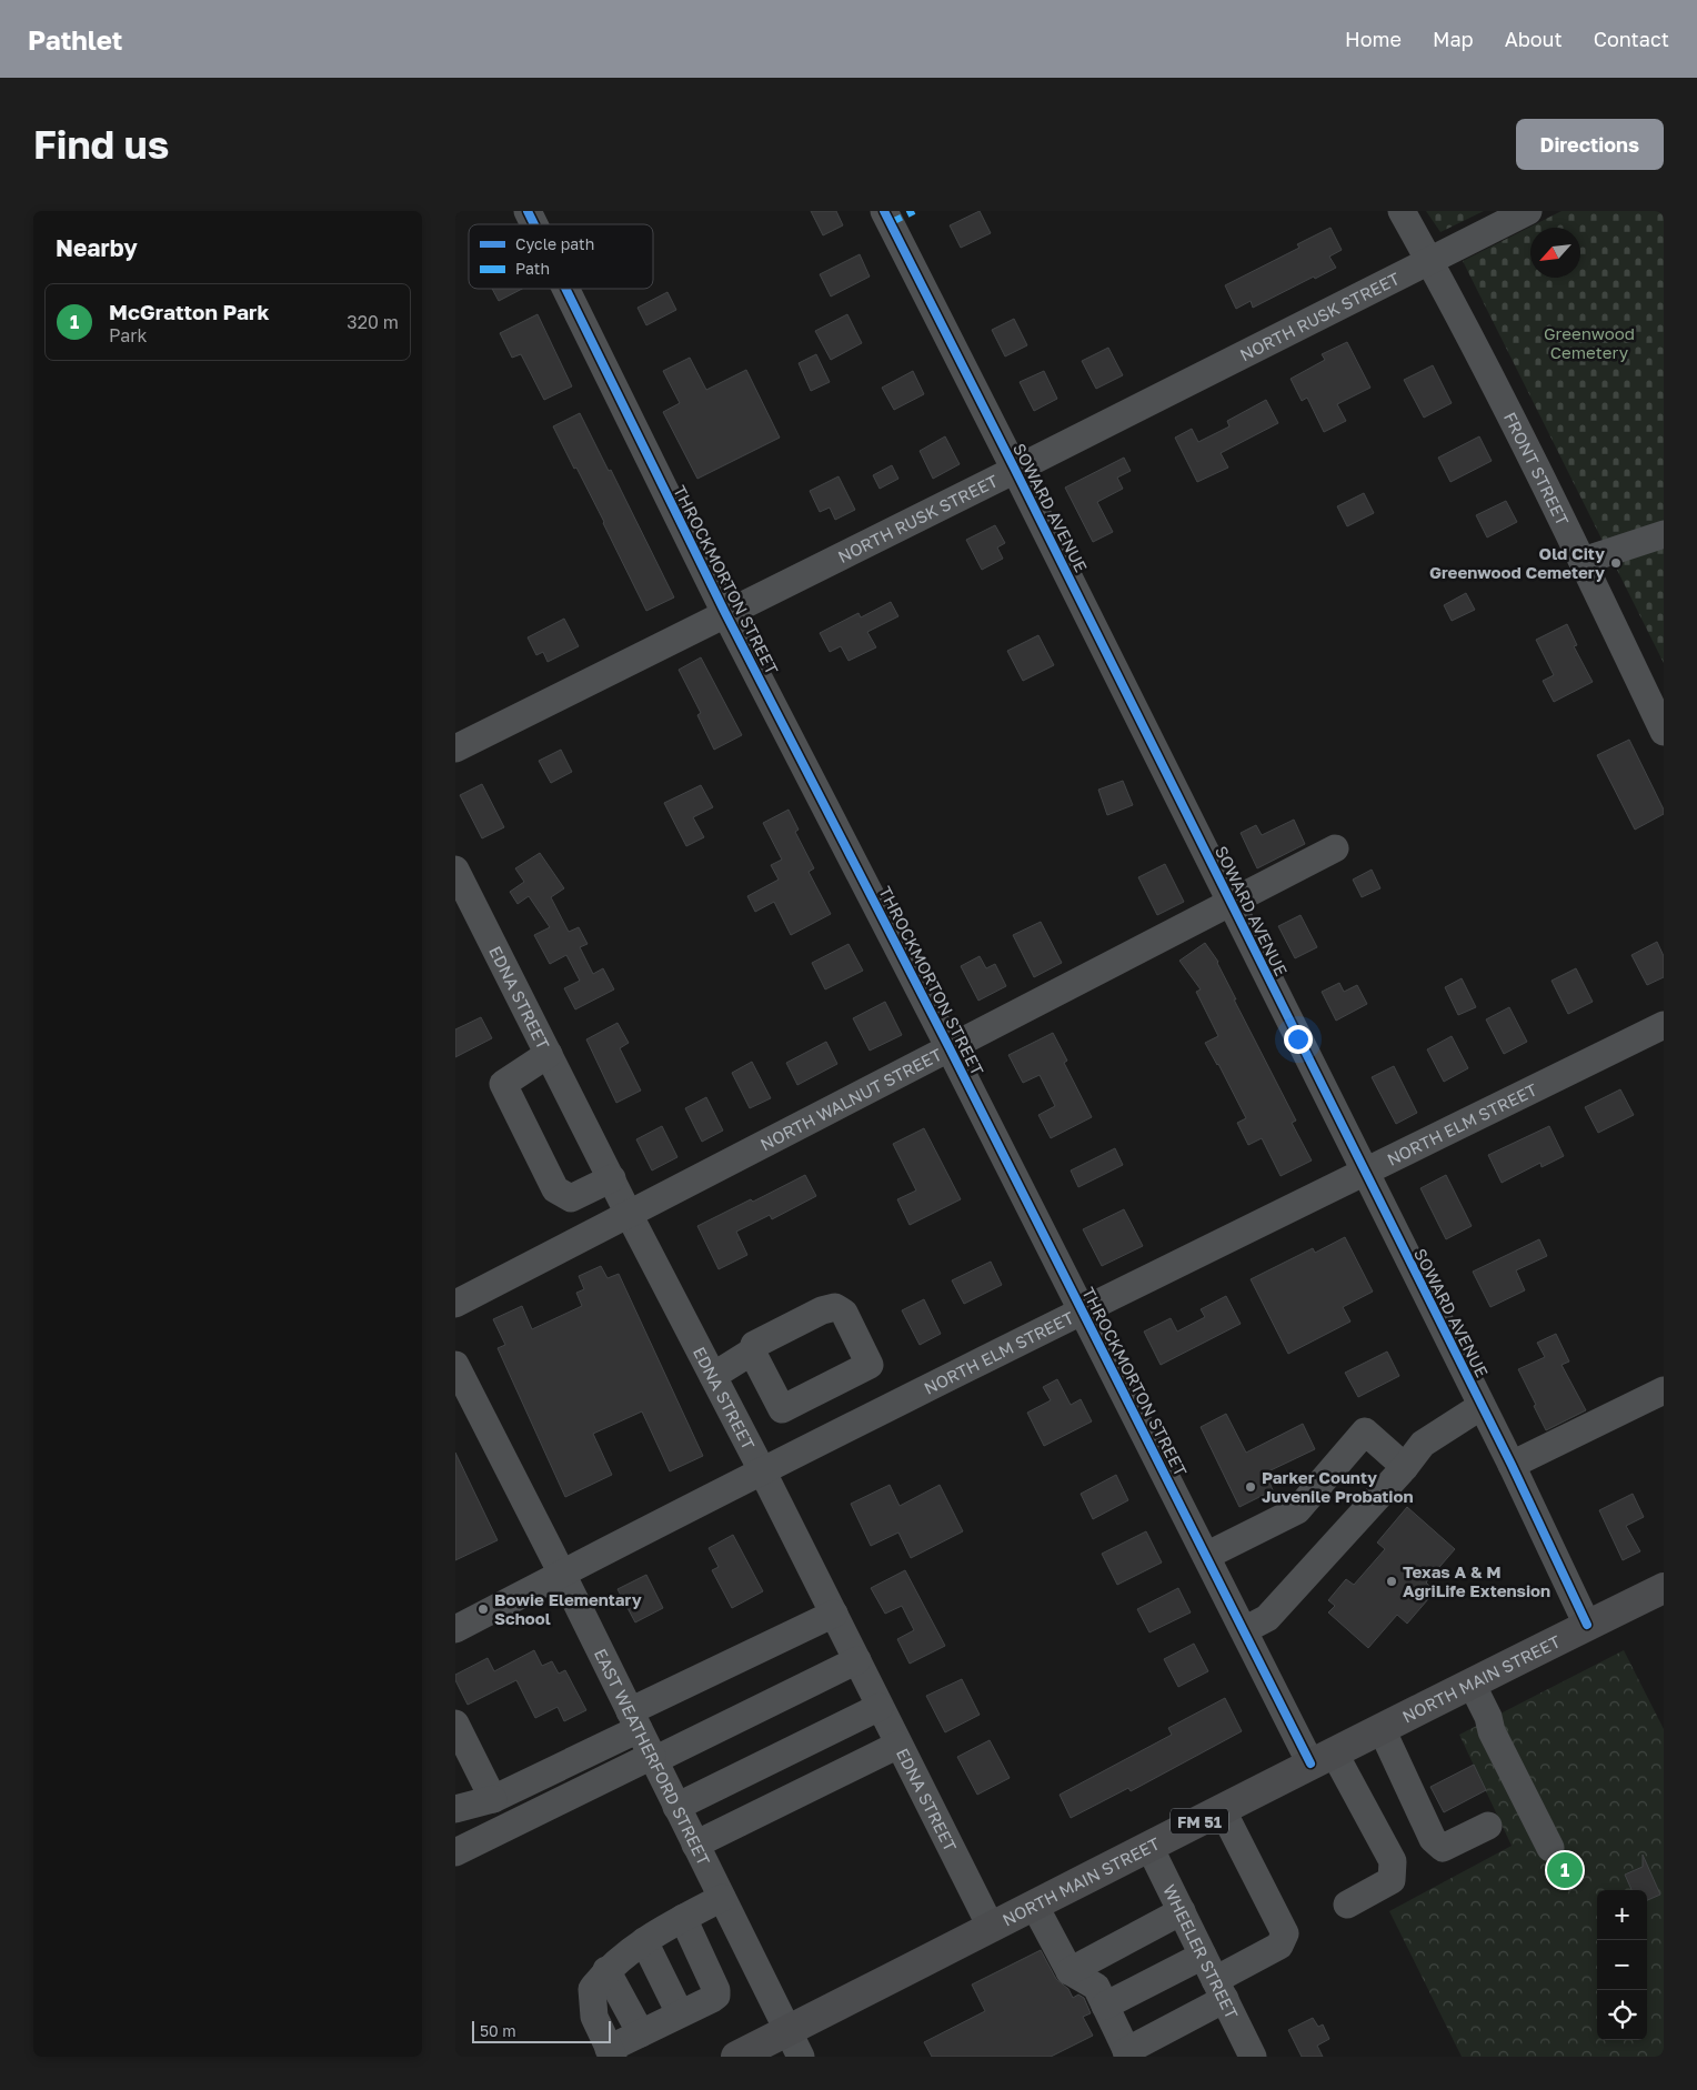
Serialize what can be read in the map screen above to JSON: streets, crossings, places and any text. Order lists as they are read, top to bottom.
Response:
{
  "streets": {
    "main road": ["NORTH MAIN STREET", "FM 51"],
    "street": [
      "NORTH RUSK STREET",
      "FRONT STREET",
      "SOWARD AVENUE",
      "THROCKMORTON STREET",
      "EDNA STREET",
      "NORTH WALNUT STREET",
      "NORTH ELM STREET",
      "EAST WEATHERFORD STREET",
      "WHEELER STREET"
    ]
  },
  "crossings": [
    ["NORTH RUSK STREET", "FRONT STREET"],
    ["NORTH RUSK STREET", "SOWARD AVENUE"],
    ["NORTH RUSK STREET", "THROCKMORTON STREET"],
    ["SOWARD AVENUE", "NORTH WALNUT STREET"],
    ["SOWARD AVENUE", "NORTH ELM STREET"],
    ["SOWARD AVENUE", "NORTH MAIN STREET"],
    ["THROCKMORTON STREET", "NORTH WALNUT STREET"],
    ["THROCKMORTON STREET", "NORTH ELM STREET"],
    ["THROCKMORTON STREET", "NORTH MAIN STREET"],
    ["EDNA STREET", "NORTH WALNUT STREET"],
    ["EDNA STREET", "NORTH ELM STREET"],
    ["EDNA STREET", "NORTH MAIN STREET"],
    ["NORTH ELM STREET", "EAST WEATHERFORD STREET"],
    ["NORTH MAIN STREET", "EAST WEATHERFORD STREET"],
    ["NORTH MAIN STREET", "WHEELER STREET"]
  ],
  "parks": ["Greenwood Cemetery"],
  "places": [
    "Old City Greenwood Cemetery",
    "Parker County Juvenile Probation",
    "Texas A & M AgriLife Extension",
    "Bowie Elementary School"
  ],
  "legend": ["Cycle path", "Path"],
  "scale_bar": "50 m",
  "north": "bottom left",
  "page": {
    "header": "Pathlet",
    "nav": [
      "Home",
      "Map",
      "About",
      "Contact"
    ],
    "buttons": "Directions",
    "title": "Find us",
    "heading": "Nearby",
    "list": [
      {
        "mark": "1",
        "name": "McGratton Park",
        "note": "Park",
        "value": "320 m"
      }
    ],
    "pins": "1",
    "map_buttons": ["+", "−"],
    "scale": "50 m"
  }
}
